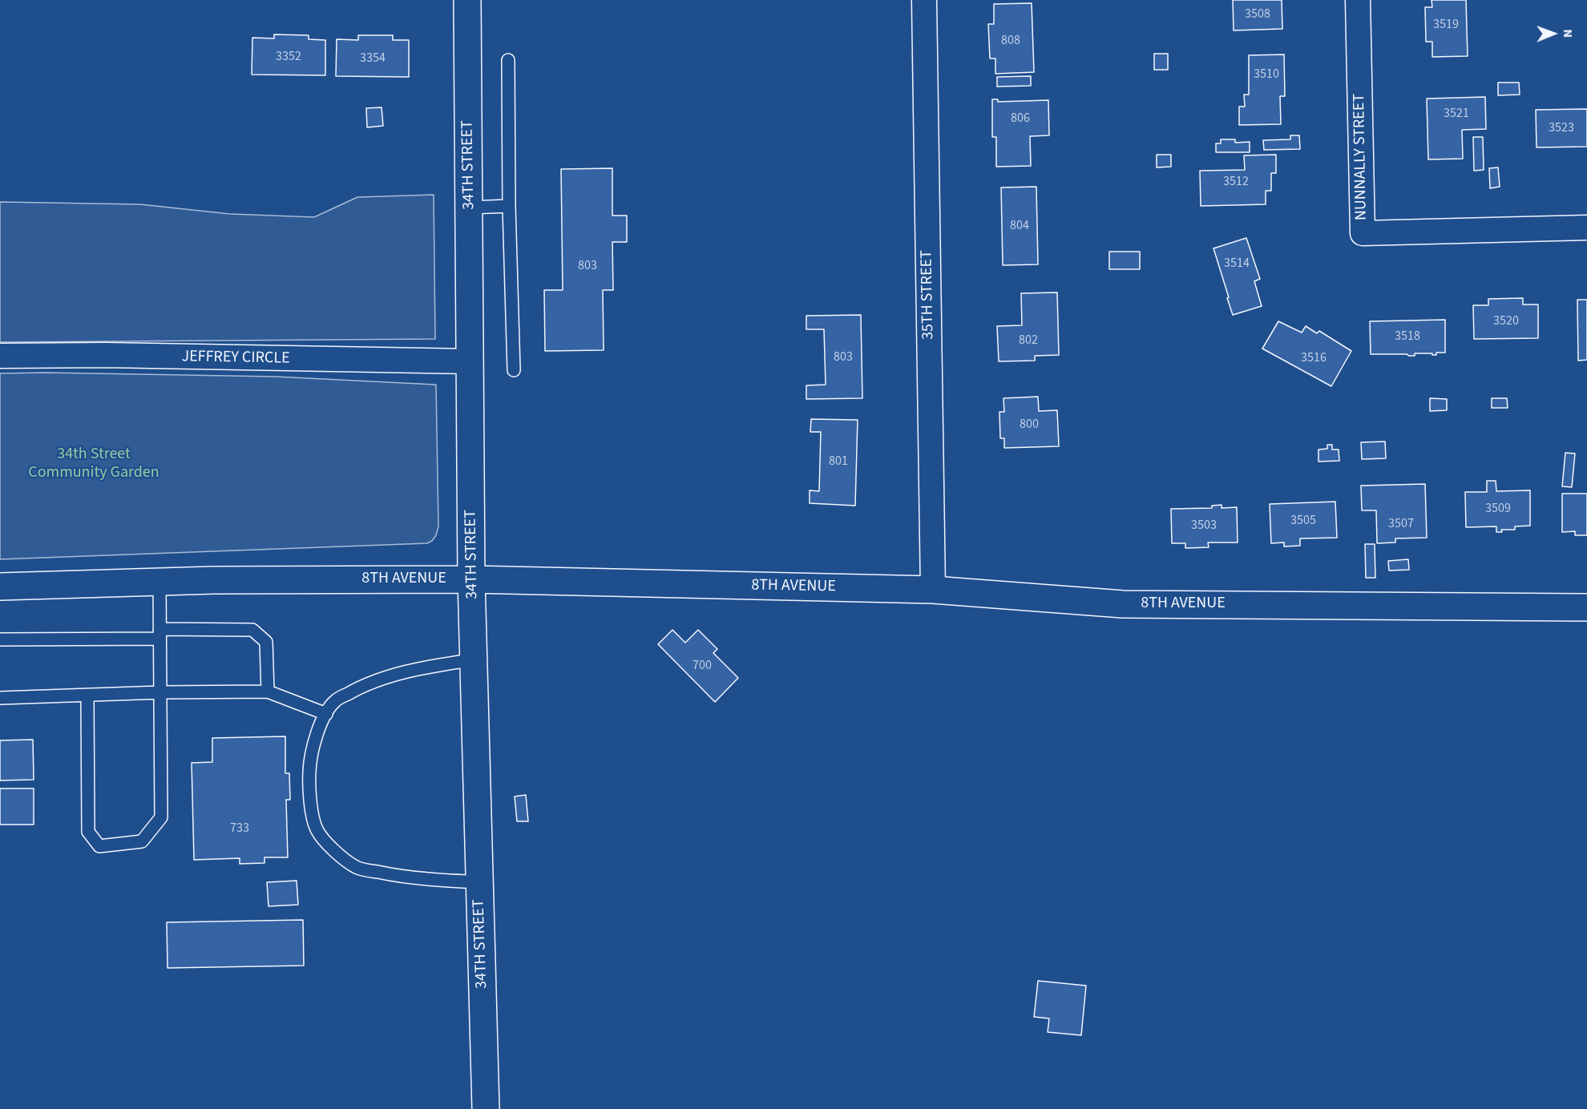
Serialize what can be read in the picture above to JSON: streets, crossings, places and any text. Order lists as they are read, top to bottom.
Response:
{
  "streets": {
    "street": [
      "NUNNALLY STREET",
      "34TH STREET",
      "35TH STREET",
      "JEFFREY CIRCLE",
      "8TH AVENUE"
    ]
  },
  "crossings": [
    ["34TH STREET", "JEFFREY CIRCLE"],
    ["34TH STREET", "8TH AVENUE"],
    ["35TH STREET", "8TH AVENUE"]
  ],
  "parks": ["34th Street Community Garden"],
  "house_numbers": [
    "3508",
    "3519",
    "808",
    "3352",
    "3354",
    "3510",
    "3521",
    "806",
    "3523",
    "3512",
    "804",
    "3514",
    "803",
    "3520",
    "3518",
    "802",
    "803",
    "3516",
    "800",
    "801",
    "3509",
    "3505",
    "3507",
    "3503",
    "700",
    "733"
  ],
  "north": "right"
}
